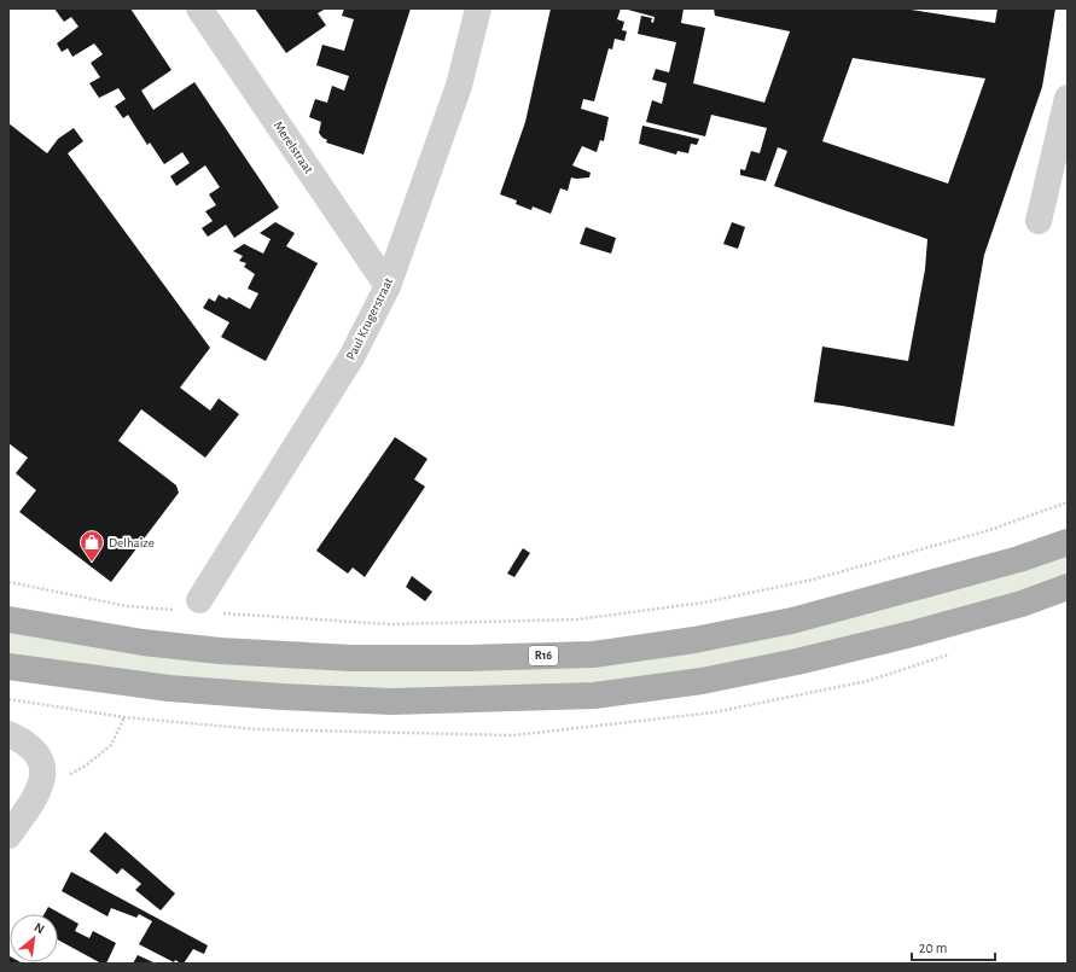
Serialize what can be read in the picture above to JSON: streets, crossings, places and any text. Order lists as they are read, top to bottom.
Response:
{
  "streets": {
    "main road": ["R16"],
    "street": ["Merelstraat", "Paul Krugerstraat"]
  },
  "crossings": [
    ["Merelstraat", "Paul Krugerstraat"]
  ],
  "places": {
    "shop": ["Delhaize"]
  },
  "scale_bar": "20 m",
  "north": "top right"
}
